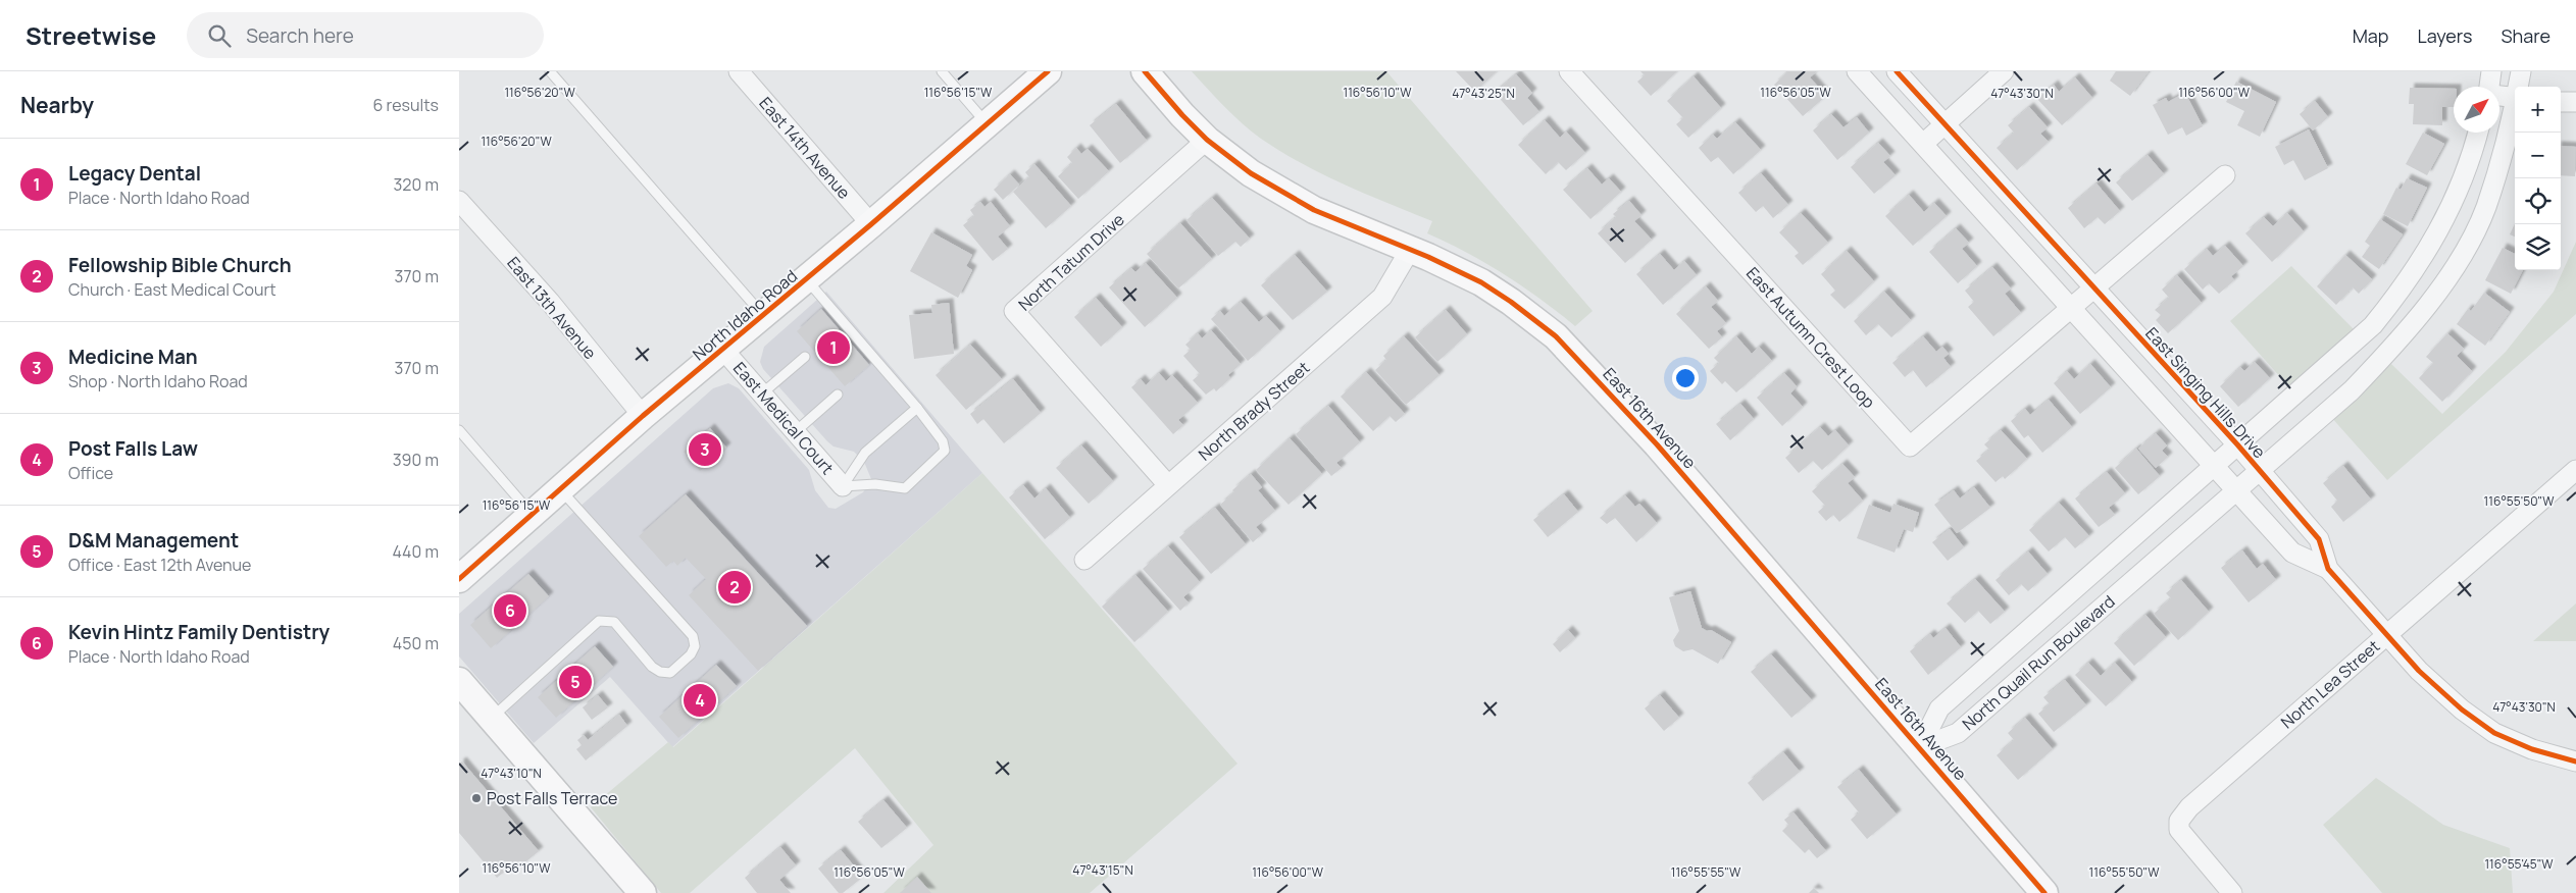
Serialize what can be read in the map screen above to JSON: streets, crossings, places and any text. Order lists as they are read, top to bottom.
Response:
{
  "streets": {
    "street": [
      "East 14th Avenue",
      "North Tatum Drive",
      "East 13th Avenue",
      "North Idaho Road",
      "East Autumn Crest Loop",
      "East Singing Hills Drive",
      "North Brady Street",
      "East Medical Court",
      "East 16th Avenue",
      "North Quail Run Boulevard",
      "North Lea Street"
    ]
  },
  "crossings": [
    ["East 14th Avenue", "North Idaho Road"],
    ["North Tatum Drive", "North Brady Street"],
    ["North Tatum Drive", "East 16th Avenue"],
    ["East 13th Avenue", "North Idaho Road"],
    ["North Idaho Road", "East Medical Court"],
    ["East Autumn Crest Loop", "East Singing Hills Drive"],
    ["East Singing Hills Drive", "North Quail Run Boulevard"],
    ["East Singing Hills Drive", "North Lea Street"],
    ["North Brady Street", "East 16th Avenue"],
    ["East 16th Avenue", "North Quail Run Boulevard"]
  ],
  "places": ["Post Falls Terrace"],
  "north": "top right",
  "page": {
    "header": "Streetwise",
    "search": "Search here",
    "nav": ["Map", "Layers", "Share"],
    "heading": ["Nearby", "6 results"],
    "map_buttons": ["+", "−"],
    "list": [
      {
        "mark": "1",
        "name": "Legacy Dental",
        "note": "Place · North Idaho Road",
        "value": "320 m"
      },
      {
        "mark": "2",
        "name": "Fellowship Bible Church",
        "note": "Church · East Medical Court",
        "value": "370 m"
      },
      {
        "mark": "3",
        "name": "Medicine Man",
        "note": "Shop · North Idaho Road",
        "value": "370 m"
      },
      {
        "mark": "4",
        "name": "Post Falls Law",
        "note": "Office",
        "value": "390 m"
      },
      {
        "mark": "5",
        "name": "D&M Management",
        "note": "Office · East 12th Avenue",
        "value": "440 m"
      },
      {
        "mark": "6",
        "name": "Kevin Hintz Family Dentistry",
        "note": "Place · North Idaho Road",
        "value": "450 m"
      }
    ],
    "pins": [
      "1",
      "3",
      "2",
      "6",
      "5",
      "4"
    ]
  },
  "coordinates": [
    "116°56'20\"W",
    "116°56'15\"W",
    "116°56'10\"W",
    "116°56'05\"W",
    "116°56'00\"W",
    "47°43'25\"N",
    "47°43'30\"N",
    "116°55'50\"W",
    "47°43'10\"N",
    "116°55'45\"W",
    "47°43'15\"N",
    "116°55'55\"W"
  ]
}
